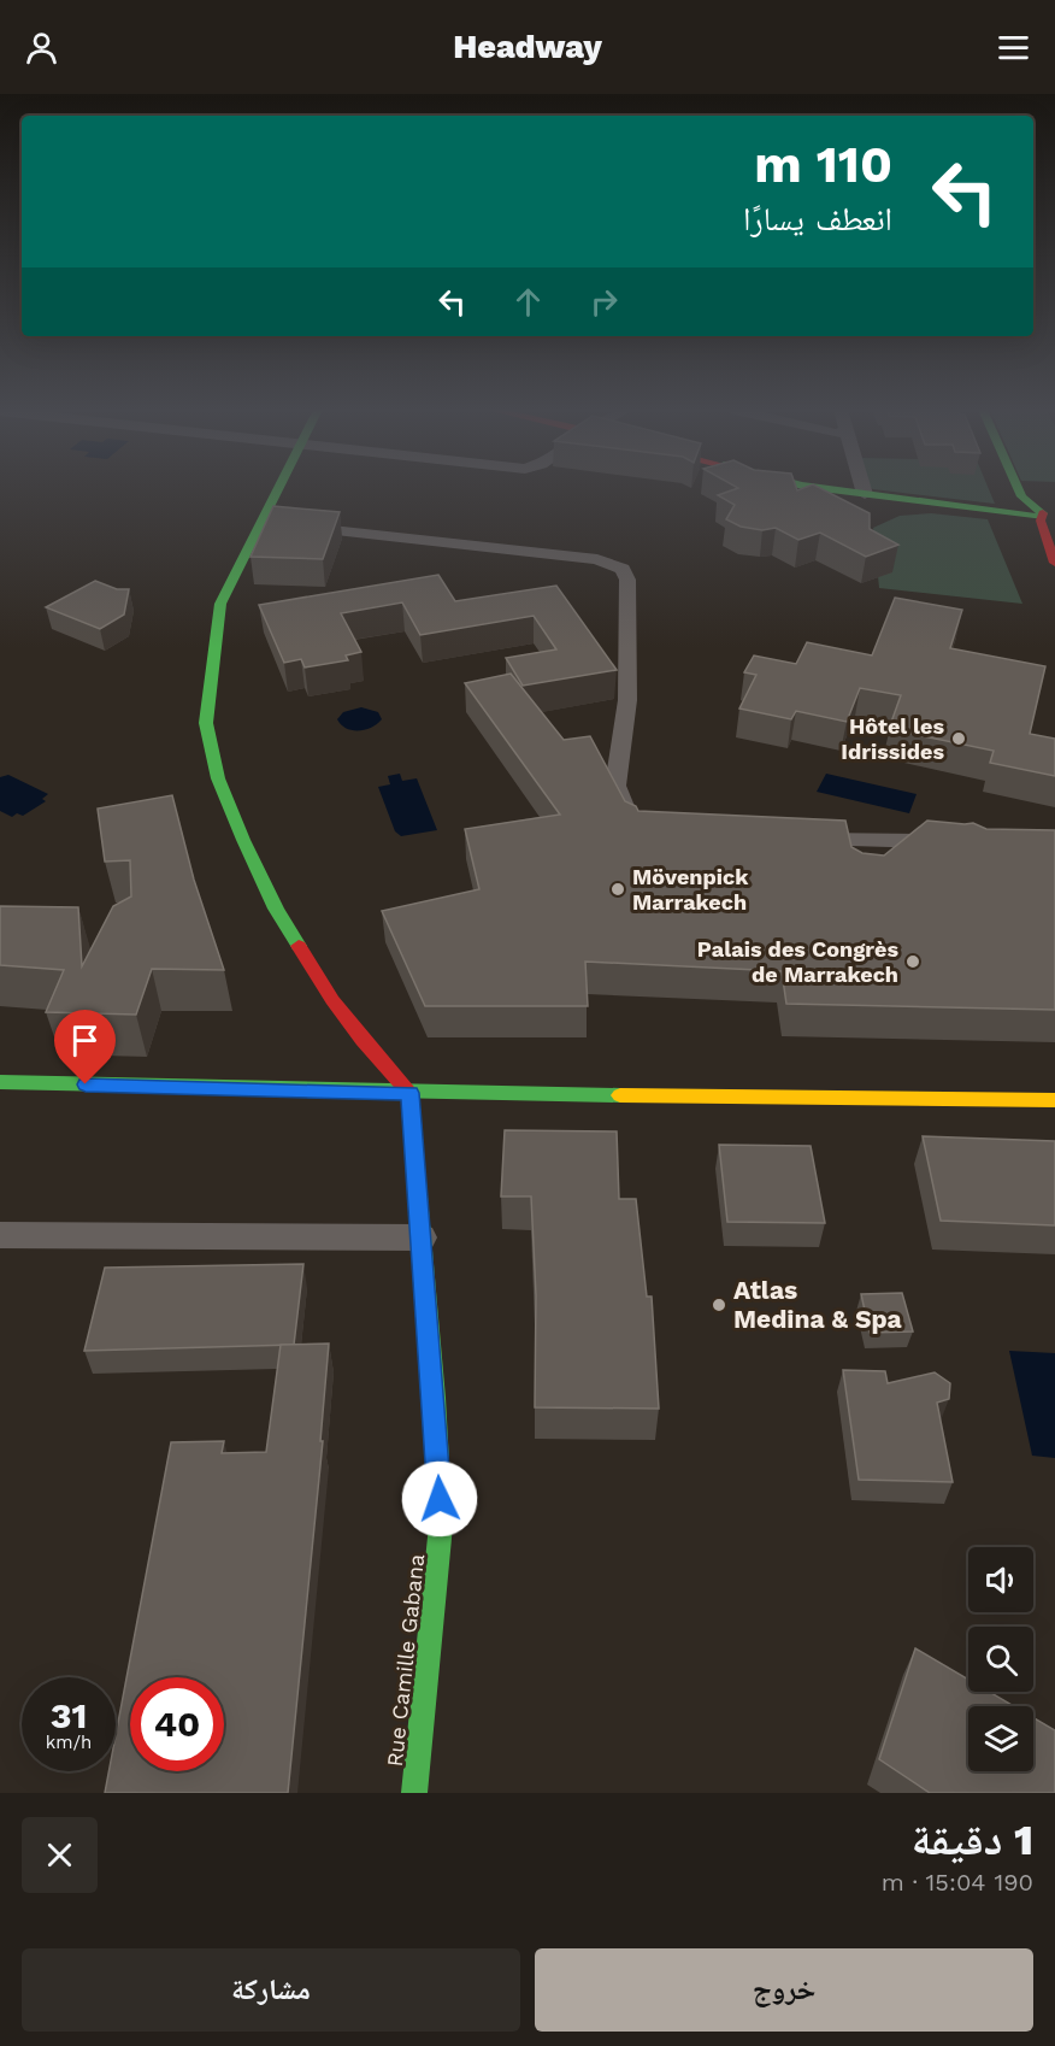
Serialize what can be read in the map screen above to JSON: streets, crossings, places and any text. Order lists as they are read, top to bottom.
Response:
{
  "streets": {
    "street": ["Rue Camille Gabana"]
  },
  "places": [
    "Hôtel les Idrissides",
    "Mövenpick Marrakech",
    "Palais des Congrès de Marrakech",
    "Atlas Medina & Spa"
  ],
  "page": {
    "header": "Headway",
    "turn": ["110 m", "انعطف يسارًا"],
    "speed": "31 km/h",
    "limit": "40",
    "heading": ["1 دقيقة", "190 m · 15:04"],
    "buttons": ["خروج", "مشاركة"]
  }
}
